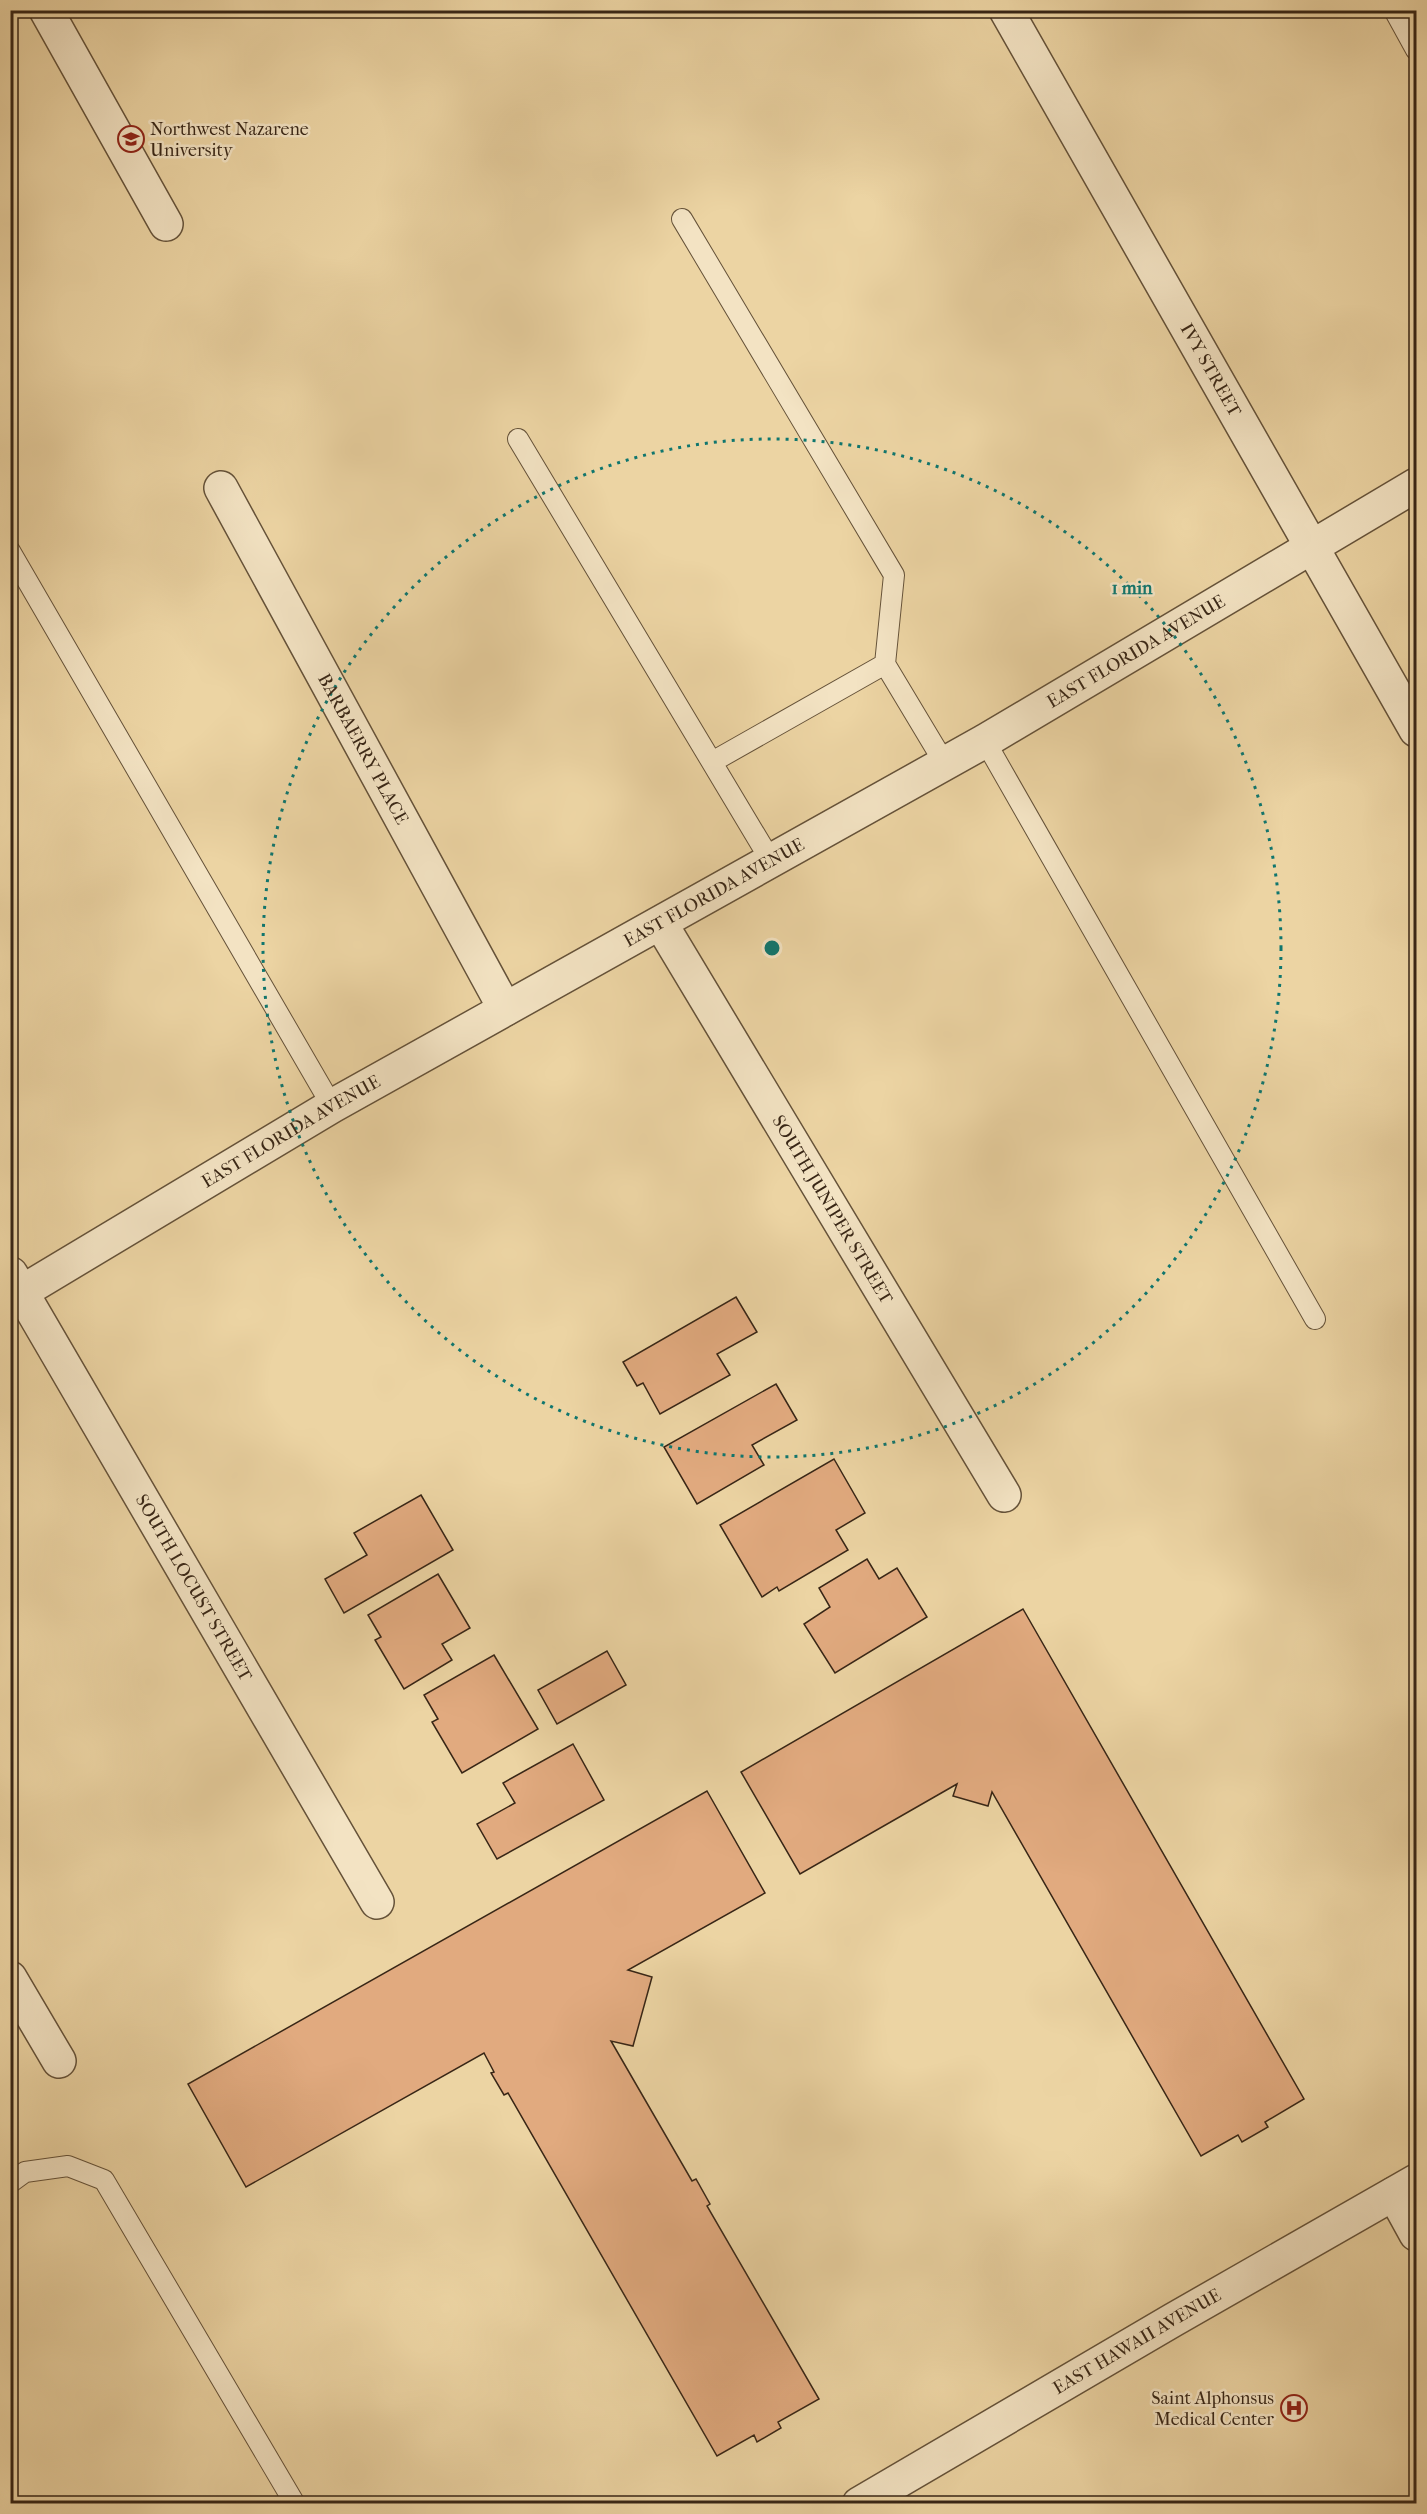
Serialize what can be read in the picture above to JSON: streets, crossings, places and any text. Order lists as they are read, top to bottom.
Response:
{
  "streets": {
    "street": [
      "IVY STREET",
      "EAST FLORIDA AVENUE",
      "BARBAERRY PLACE",
      "SOUTH JUNIPER STREET",
      "SOUTH LOCUST STREET",
      "EAST HAWAII AVENUE"
    ]
  },
  "crossings": [
    ["IVY STREET", "EAST FLORIDA AVENUE"],
    ["EAST FLORIDA AVENUE", "BARBAERRY PLACE"],
    ["EAST FLORIDA AVENUE", "SOUTH JUNIPER STREET"],
    ["EAST FLORIDA AVENUE", "SOUTH LOCUST STREET"]
  ],
  "places": {
    "school or university": ["Northwest Nazarene University"],
    "hospital": ["Saint Alphonsus Medical Center"]
  },
  "rings": ["1 min"]
}
